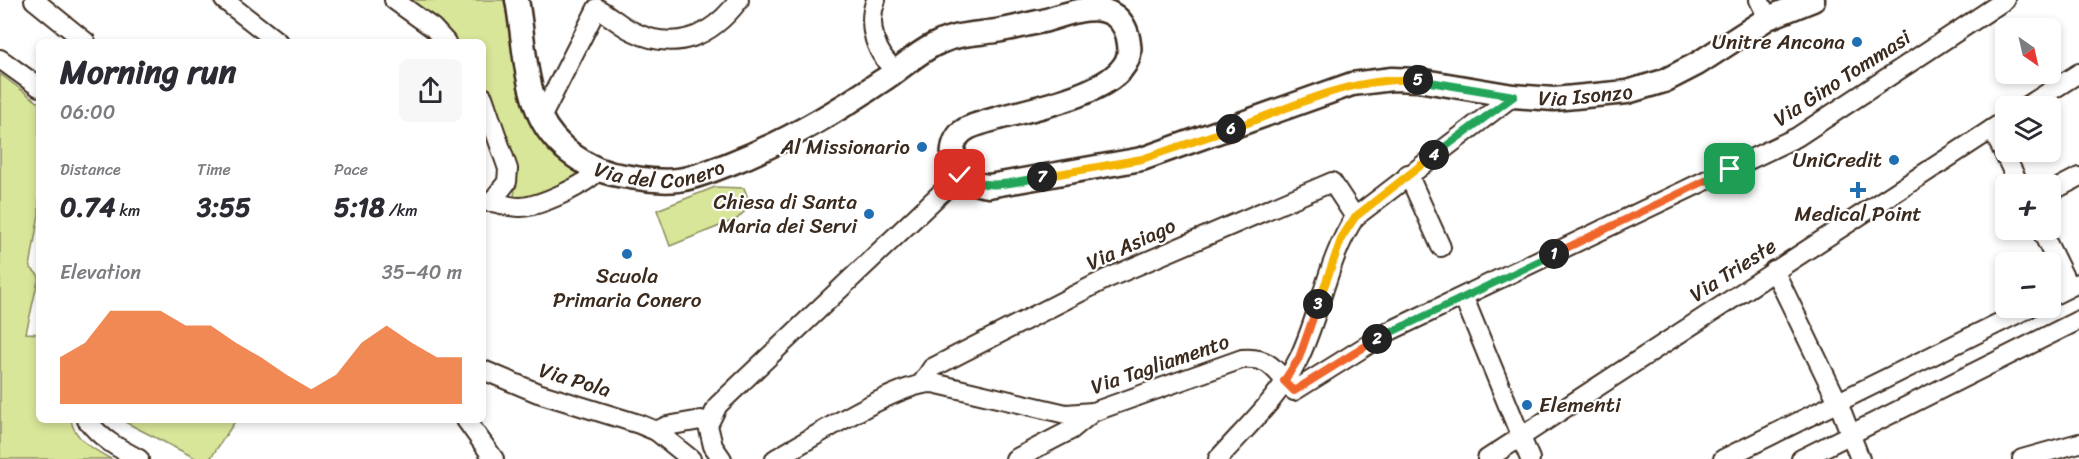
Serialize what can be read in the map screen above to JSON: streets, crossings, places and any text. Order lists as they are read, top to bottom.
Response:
{
  "streets": {
    "main road": ["Via Isonzo", "Via del Conero"],
    "street": [
      "Via Gino Tommasi",
      "Via Asiago",
      "Via Trieste",
      "Via Tagliamento",
      "Via Pola"
    ]
  },
  "crossings": [
    ["Via Gino Tommasi", "Via Tagliamento"],
    ["Via Isonzo", "Via del Conero"],
    ["Via Asiago", "Via Tagliamento"]
  ],
  "places": {
    "other": [
      "Unitre Ancona",
      "Al Missionario",
      "UniCredit",
      "Chiesa di Santa Maria dei Servi",
      "Scuola Primaria Conero",
      "Elementi"
    ],
    "health": ["Medical Point"]
  },
  "north": "bottom right",
  "page": {
    "map_buttons": ["+", "−"],
    "heading": ["Morning run", "06:00"],
    "pins": [
      "5",
      "6",
      "4",
      "7",
      "1",
      "3",
      "2"
    ],
    "stats": [
      ["Distance", "0.74 km"],
      ["Time", "3:55"],
      ["Pace", "5:18 /km"]
    ],
    "chart": ["Elevation", "35–40 m"]
  }
}
